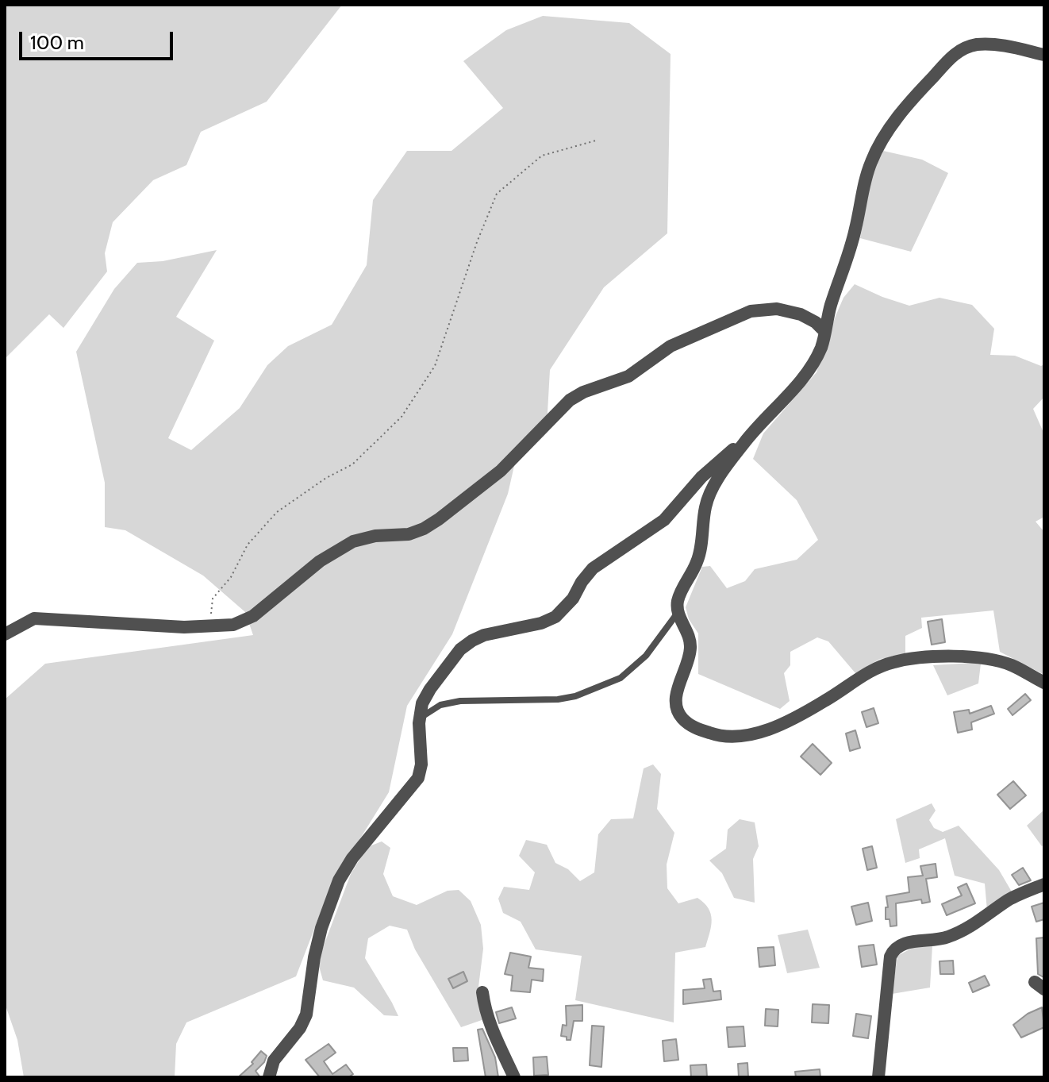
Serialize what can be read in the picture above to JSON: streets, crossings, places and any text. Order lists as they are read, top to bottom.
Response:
{
  "scale_bar": "100 m"
}
